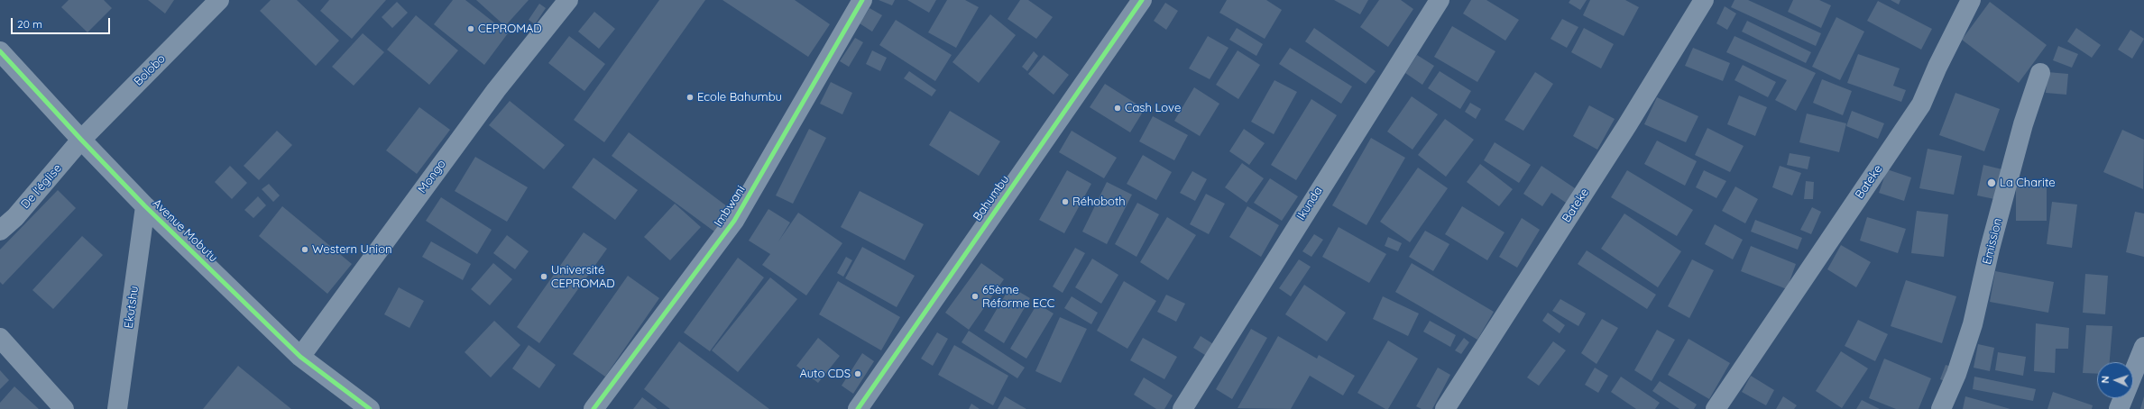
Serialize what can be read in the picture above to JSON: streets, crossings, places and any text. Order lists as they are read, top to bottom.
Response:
{
  "streets": {
    "street": [
      "Bolobo",
      "Mongo",
      "Bateke",
      "De l'église",
      "Bahumbu",
      "Ikunda",
      "Imbwani",
      "Avenue Mobutu",
      "Emission",
      "Ekutshu"
    ]
  },
  "crossings": [
    ["Bolobo", "De l'église"],
    ["Bolobo", "Avenue Mobutu"],
    ["Mongo", "Avenue Mobutu"],
    ["De l'église", "Avenue Mobutu"],
    ["Avenue Mobutu", "Ekutshu"]
  ],
  "places": [
    "CEPROMAD",
    "Ecole Bahumbu",
    "Cash Love",
    "La Charite",
    "Réhoboth",
    "Western Union",
    "Université CEPROMAD",
    "65ème Réforme ECC",
    "Auto CDS"
  ],
  "scale_bar": "20 m",
  "north": "left"
}
